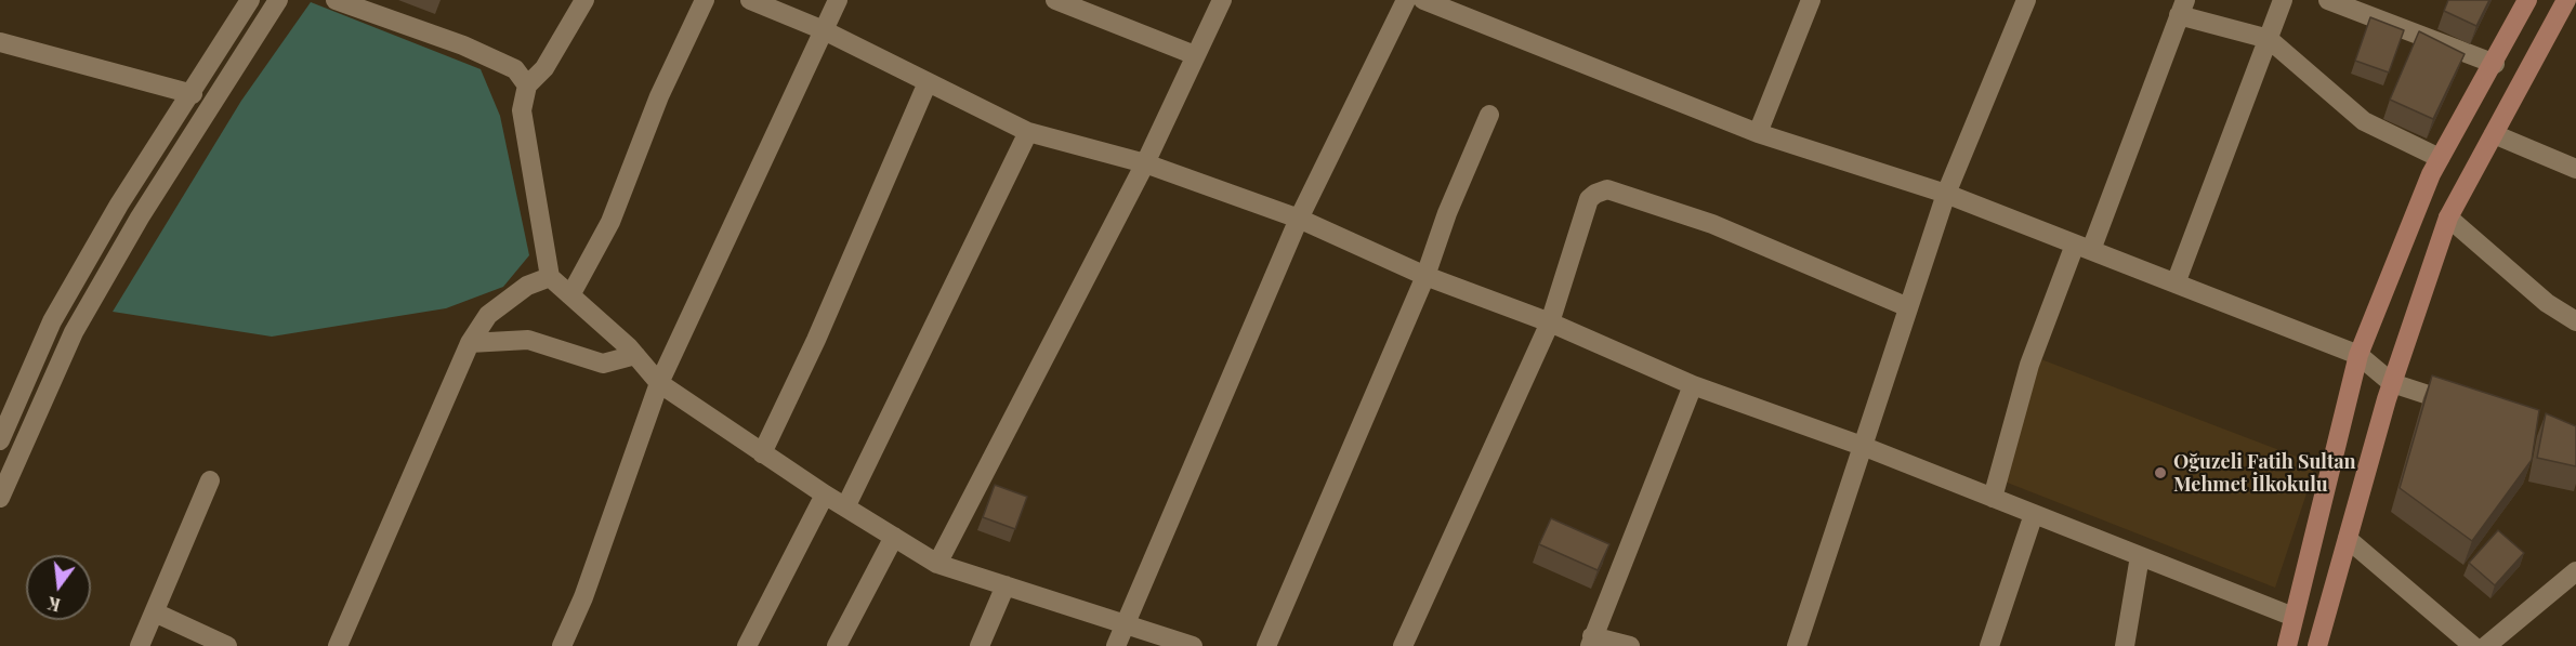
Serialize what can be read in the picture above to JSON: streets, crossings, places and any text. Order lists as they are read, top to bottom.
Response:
{
  "places": ["Oğuzeli Fatih Sultan Mehmet İlkokulu"],
  "north": "bottom"
}
